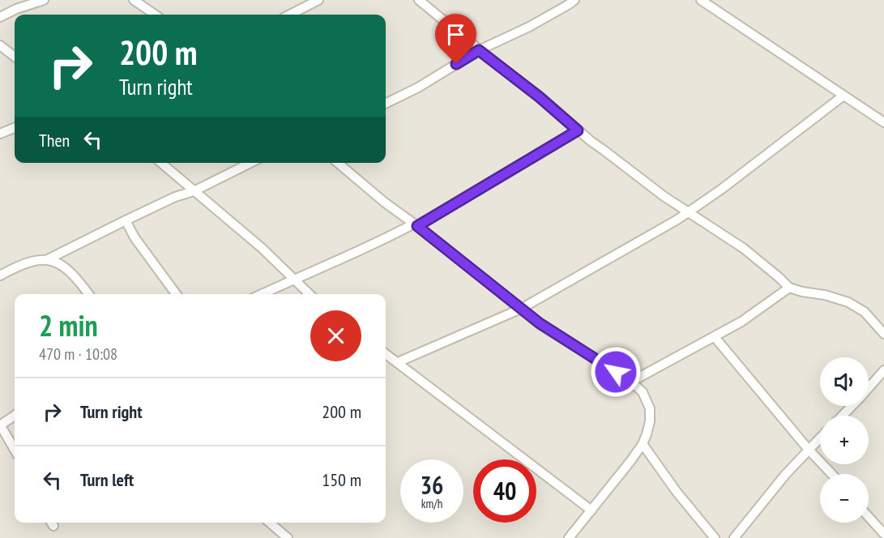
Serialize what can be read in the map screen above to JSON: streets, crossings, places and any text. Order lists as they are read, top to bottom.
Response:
{
  "page": {
    "turn": ["200 m", "Turn right"],
    "then": "Then",
    "heading": ["2 min", "470 m · 10:08"],
    "map_buttons": ["+", "−"],
    "list": [
      {
        "name": "Turn right",
        "value": "200 m"
      },
      {
        "name": "Turn left",
        "value": "150 m"
      }
    ],
    "speed": "36 km/h",
    "limit": "40"
  }
}
